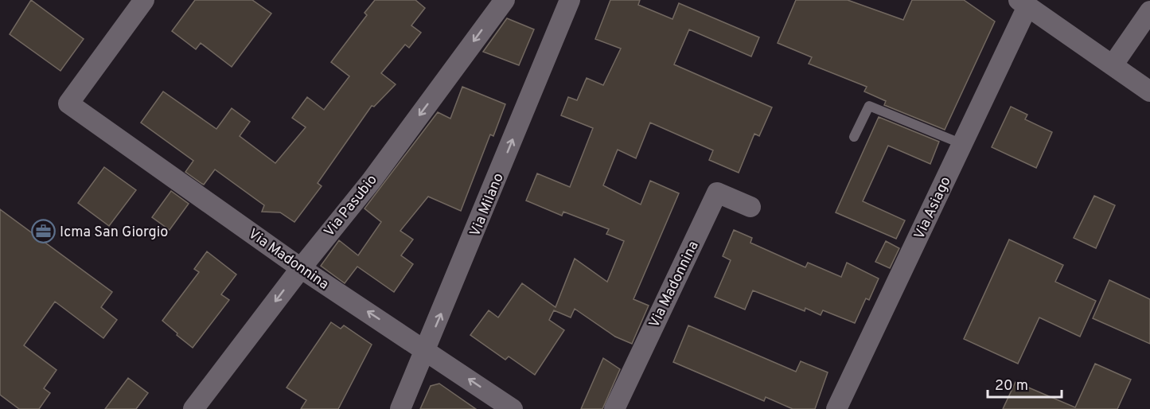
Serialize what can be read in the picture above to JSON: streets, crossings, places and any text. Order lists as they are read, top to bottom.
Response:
{
  "streets": {
    "street": [
      "Via Milano",
      "Via Pasubio",
      "Via Asiago",
      "Via Madonnina"
    ]
  },
  "crossings": [
    ["Via Milano", "Via Madonnina"],
    ["Via Pasubio", "Via Madonnina"]
  ],
  "one_way": ["Via Milano", "Via Pasubio"],
  "places": {
    "office": ["Icma San Giorgio"]
  },
  "scale_bar": "20 m"
}
